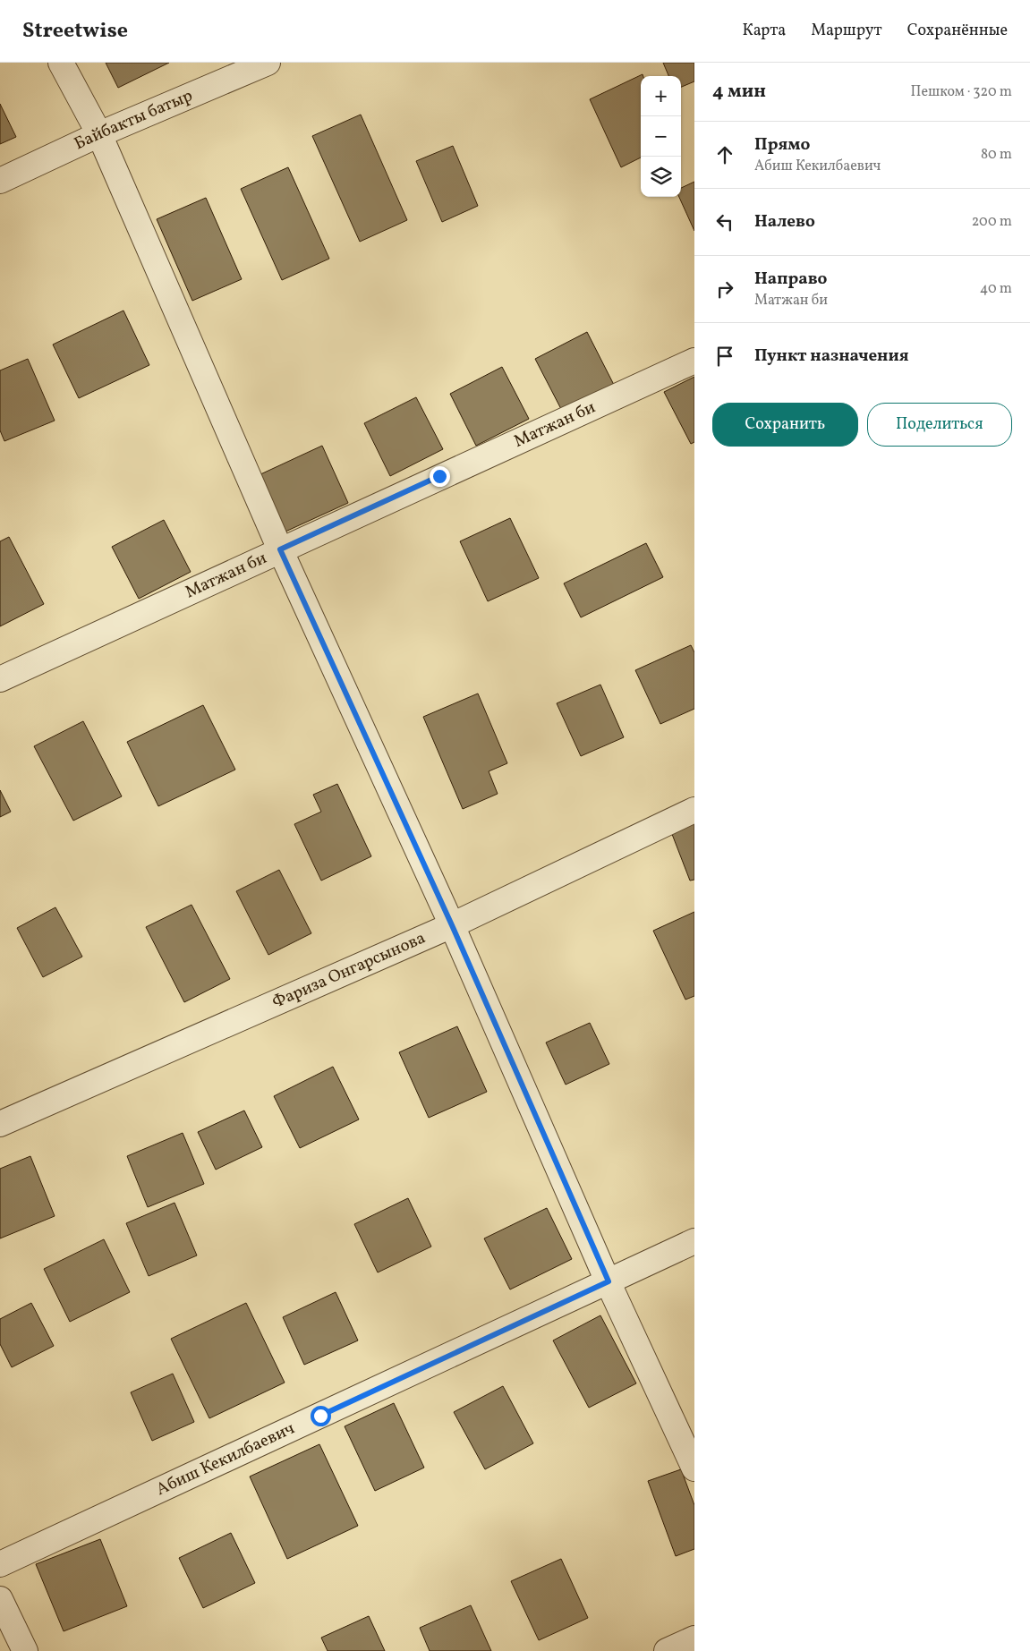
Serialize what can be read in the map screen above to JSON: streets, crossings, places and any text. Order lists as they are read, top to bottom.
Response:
{
  "streets": {
    "street": [
      "Байбакты батыр",
      "Матжан би",
      "Фариза Онгарсынова",
      "Абиш Кекилбаевич"
    ]
  },
  "page": {
    "header": "Streetwise",
    "nav": ["Карта", "Маршрут", "Сохранённые"],
    "heading": ["4 мин", "Пешком · 320 m"],
    "map_buttons": ["+", "−"],
    "list": [
      ["Прямо", "Абиш Кекилбаевич", "80 m"],
      ["Налево", "200 m"],
      ["Направо", "Матжан би", "40 m"],
      "Пункт назначения"
    ],
    "buttons": ["Сохранить", "Поделиться"]
  }
}
